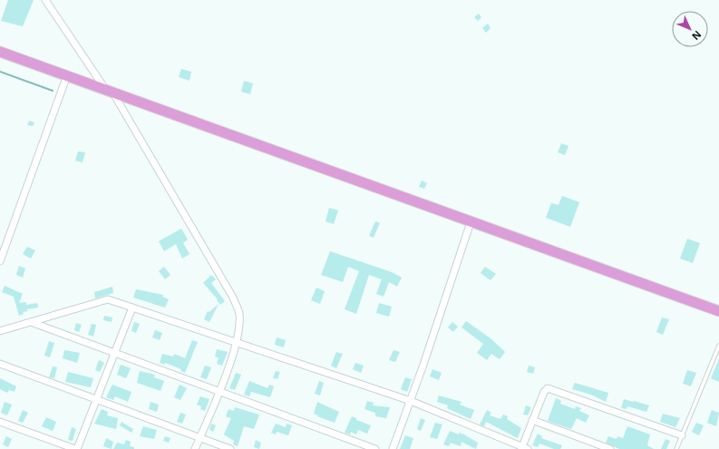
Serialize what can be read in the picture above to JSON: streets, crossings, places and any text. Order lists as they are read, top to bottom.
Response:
{
  "north": "bottom right"
}
